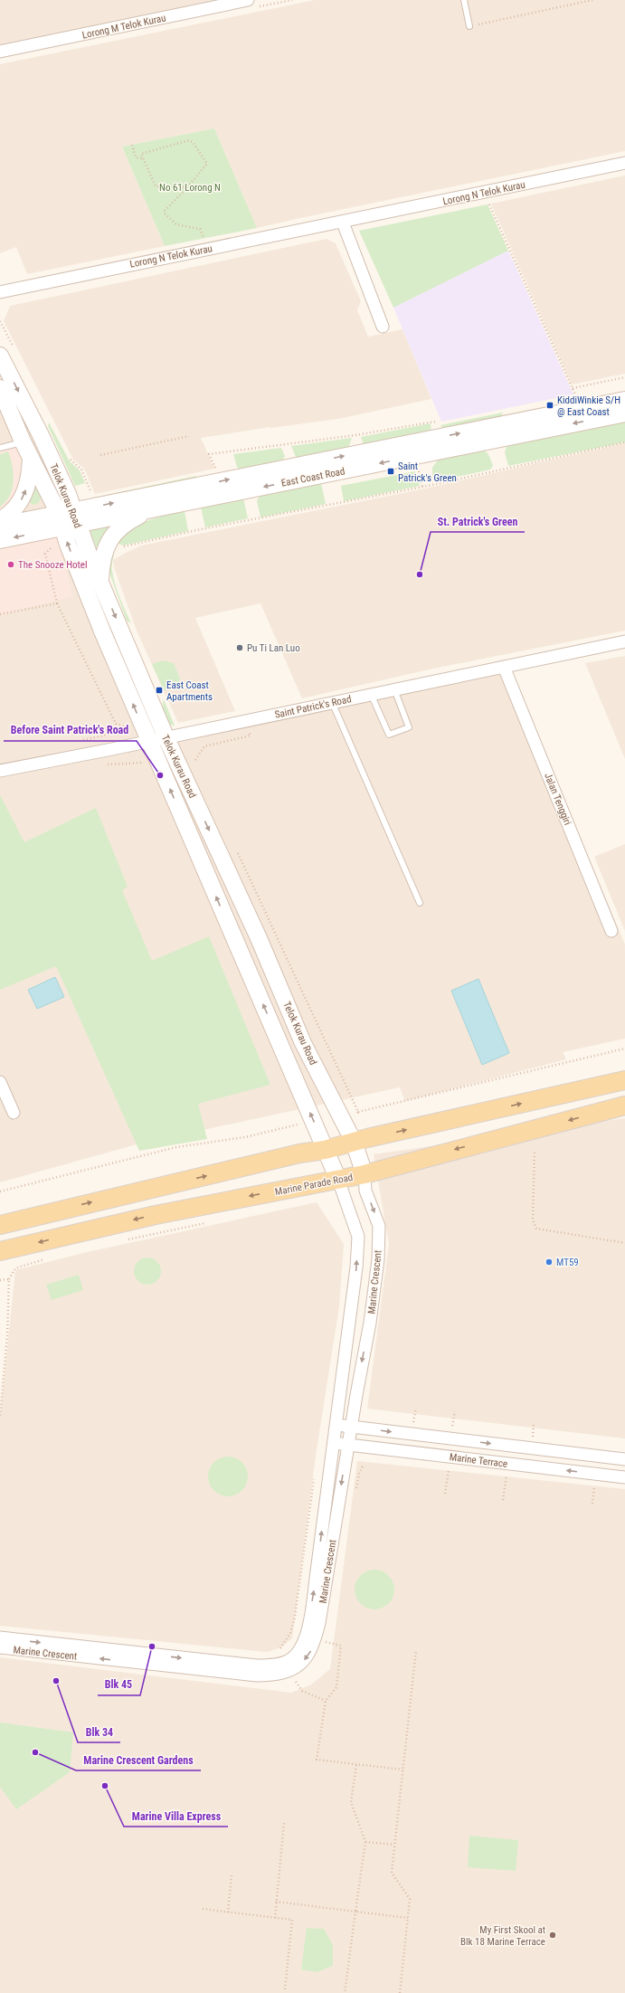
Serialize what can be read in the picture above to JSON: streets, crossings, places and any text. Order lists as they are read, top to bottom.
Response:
{
  "streets": {
    "main road": ["Marine Parade Road"],
    "street": [
      "Lorong M Telok Kurau",
      "Lorong N Telok Kurau",
      "East Coast Road",
      "Telok Kurau Road",
      "Saint Patrick's Road",
      "Jalan Tenggiri",
      "Marine Crescent",
      "Marine Terrace"
    ]
  },
  "crossings": [
    ["East Coast Road", "Telok Kurau Road"],
    ["Telok Kurau Road", "Saint Patrick's Road"],
    ["Telok Kurau Road", "Marine Parade Road"],
    ["Telok Kurau Road", "Marine Crescent"],
    ["Saint Patrick's Road", "Jalan Tenggiri"],
    ["Marine Parade Road", "Marine Crescent"],
    ["Marine Crescent", "Marine Terrace"]
  ],
  "parks": ["No 61 Lorong N"],
  "places": {
    "transit": ["KiddiWinkie S/H @ East Coast", "Saint Patrick's Green", "East Coast Apartments"],
    "other": [
      "The Snooze Hotel",
      "St. Patrick's Green",
      "Pu Ti Lan Luo",
      "Before Saint Patrick's Road",
      "MT59",
      "Blk 45",
      "Blk 34",
      "Marine Crescent Gardens",
      "Marine Villa Express",
      "My First Skool at Blk 18 Marine Terrace"
    ]
  }
}
